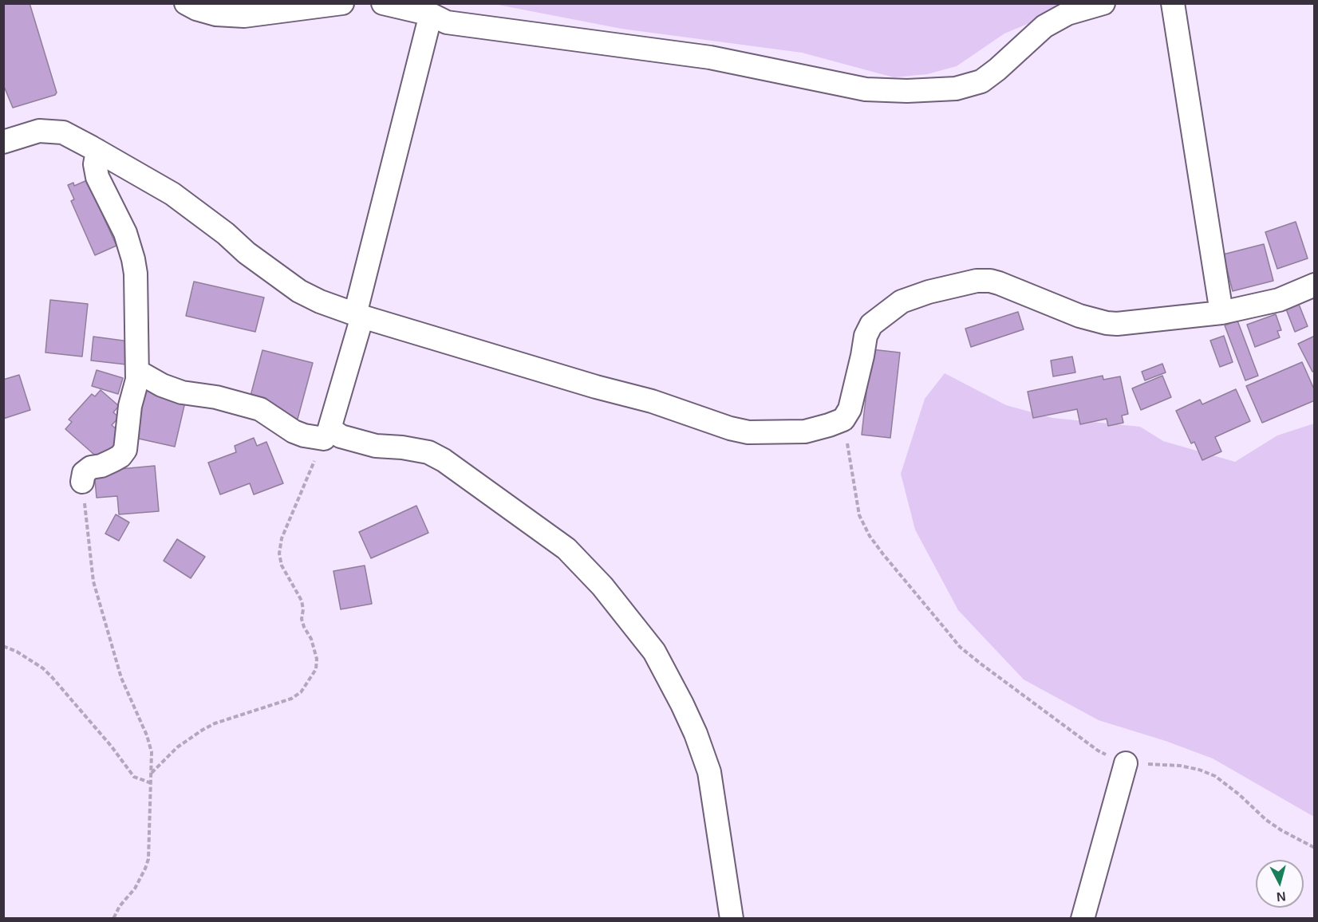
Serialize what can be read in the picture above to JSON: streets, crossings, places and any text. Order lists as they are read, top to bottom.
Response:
{
  "north": "bottom"
}
